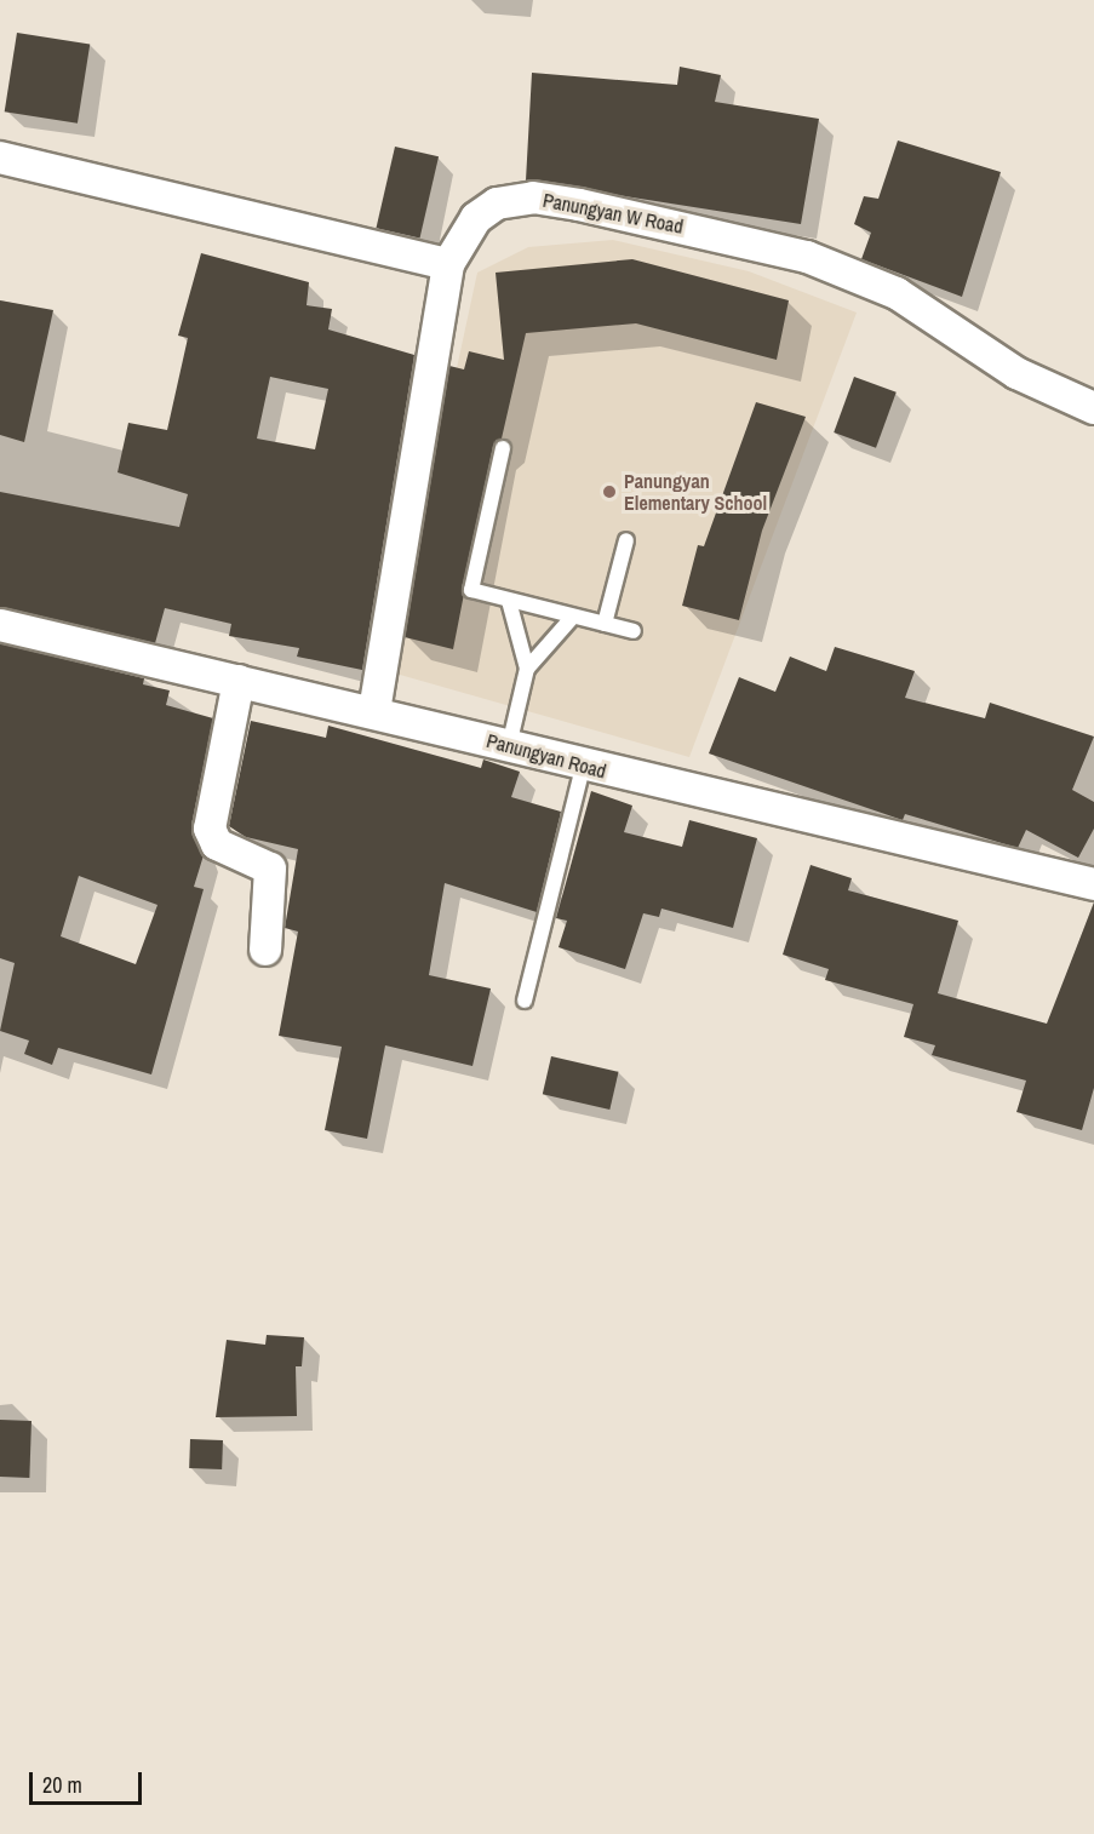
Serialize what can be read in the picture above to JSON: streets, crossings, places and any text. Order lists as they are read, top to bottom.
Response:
{
  "streets": {
    "street": ["Panungyan W Road", "Panungyan Road"]
  },
  "places": ["Panungyan Elementary School"],
  "scale_bar": "20 m"
}
